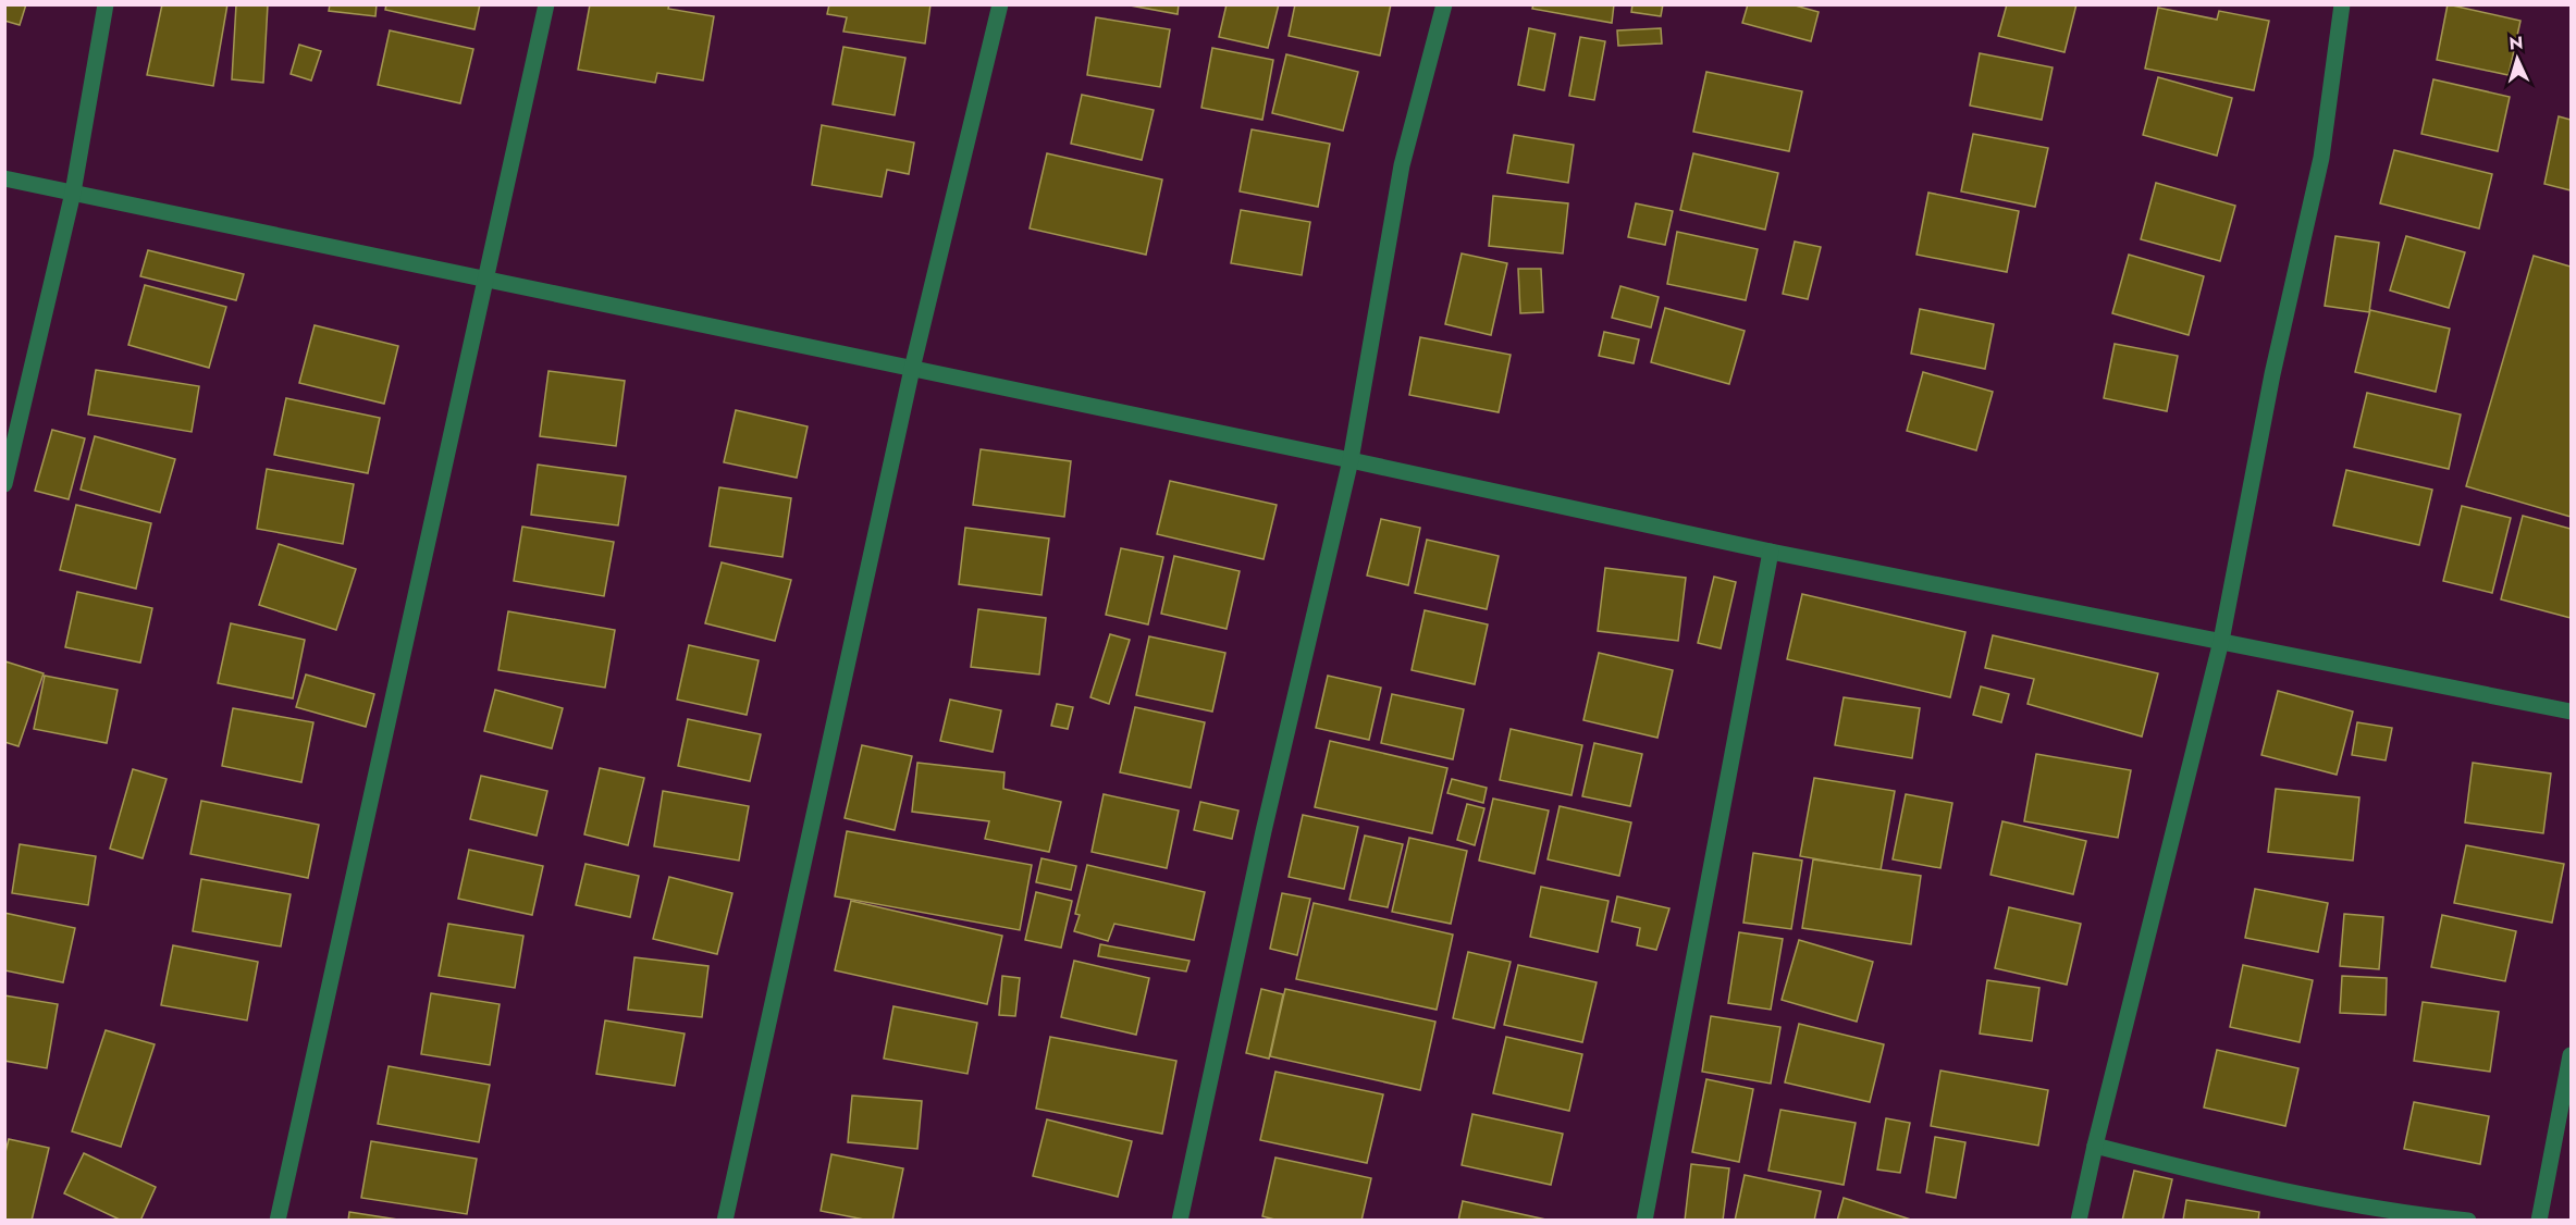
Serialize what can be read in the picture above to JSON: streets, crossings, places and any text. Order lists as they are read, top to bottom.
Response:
{
  "north": "top"
}
